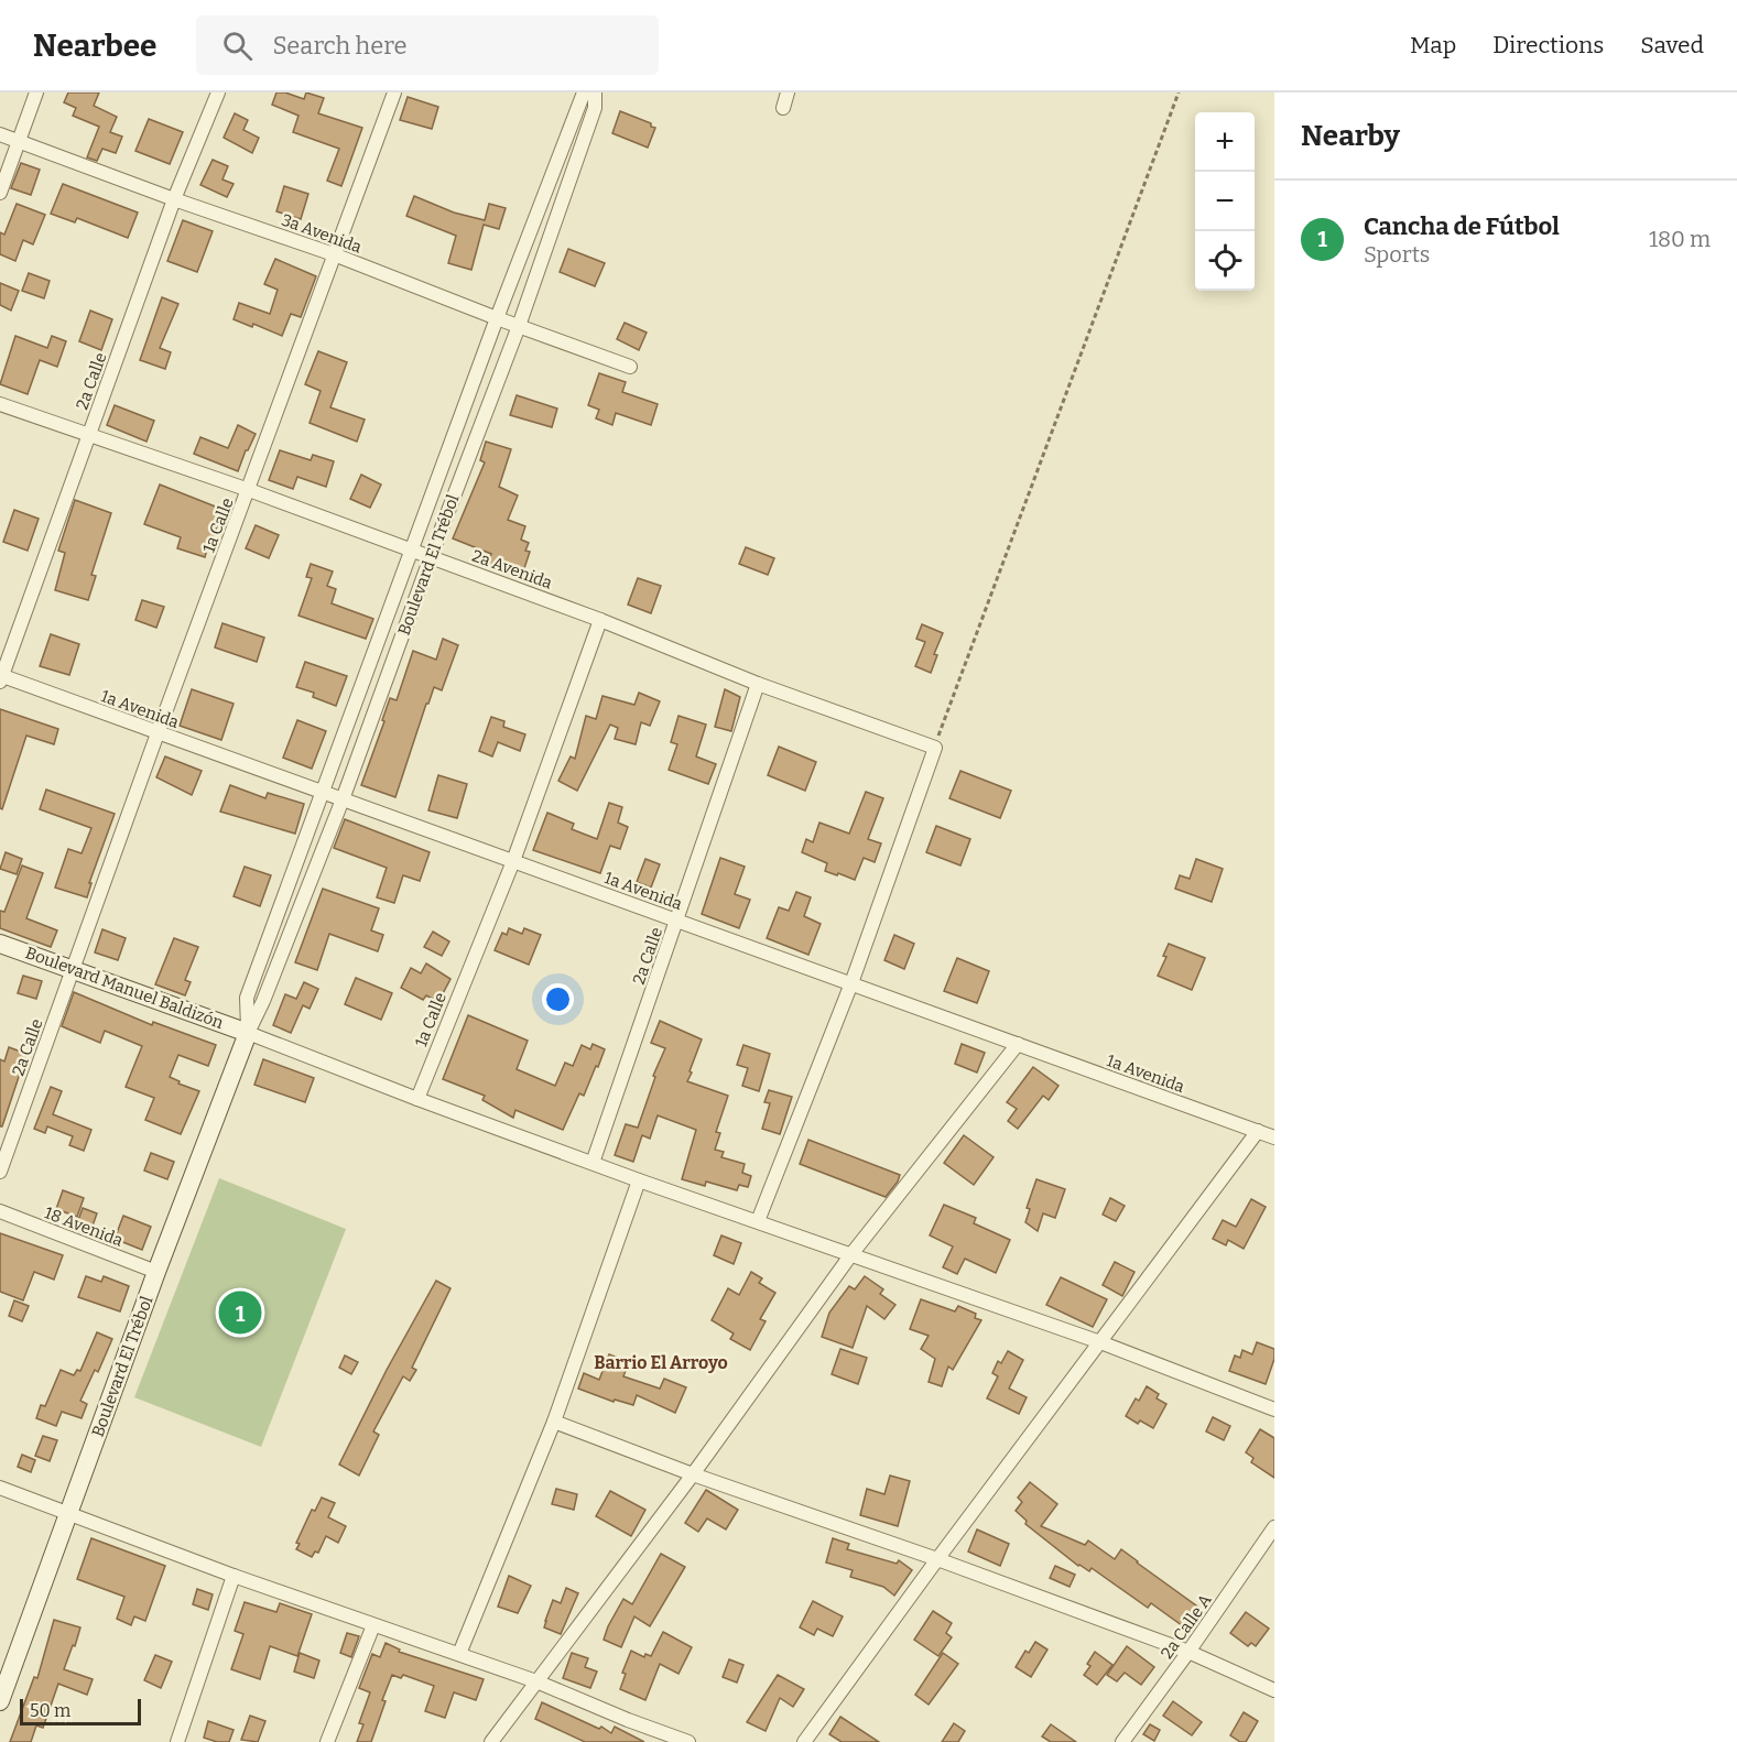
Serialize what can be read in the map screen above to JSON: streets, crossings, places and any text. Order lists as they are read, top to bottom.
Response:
{
  "streets": {
    "main road": ["Boulevard El Trébol", "Boulevard Manuel Baldizón"],
    "street": [
      "3a Avenida",
      "2a Calle",
      "1a Calle",
      "2a Avenida",
      "1a Avenida",
      "18 Avenida",
      "2a Calle A"
    ]
  },
  "crossings": [
    ["3a Avenida", "2a Calle"],
    ["3a Avenida", "1a Calle"],
    ["3a Avenida", "Boulevard El Trébol"],
    ["2a Calle", "1a Calle"],
    ["2a Calle", "2a Avenida"],
    ["2a Calle", "1a Avenida"],
    ["2a Calle", "Boulevard Manuel Baldizón"],
    ["1a Calle", "2a Avenida"],
    ["1a Calle", "1a Avenida"],
    ["1a Calle", "Boulevard Manuel Baldizón"],
    ["Boulevard El Trébol", "2a Avenida"],
    ["Boulevard El Trébol", "1a Avenida"],
    ["Boulevard El Trébol", "Boulevard Manuel Baldizón"],
    ["Boulevard El Trébol", "18 Avenida"]
  ],
  "districts": ["Barrio El Arroyo"],
  "scale_bar": "50 m",
  "page": {
    "header": "Nearbee",
    "search": "Search here",
    "nav": ["Map", "Directions", "Saved"],
    "heading": "Nearby",
    "map_buttons": ["+", "−"],
    "list": [
      {
        "mark": "1",
        "name": "Cancha de Fútbol",
        "note": "Sports",
        "value": "180 m"
      }
    ],
    "pins": "1",
    "scale": "50 m"
  }
}
